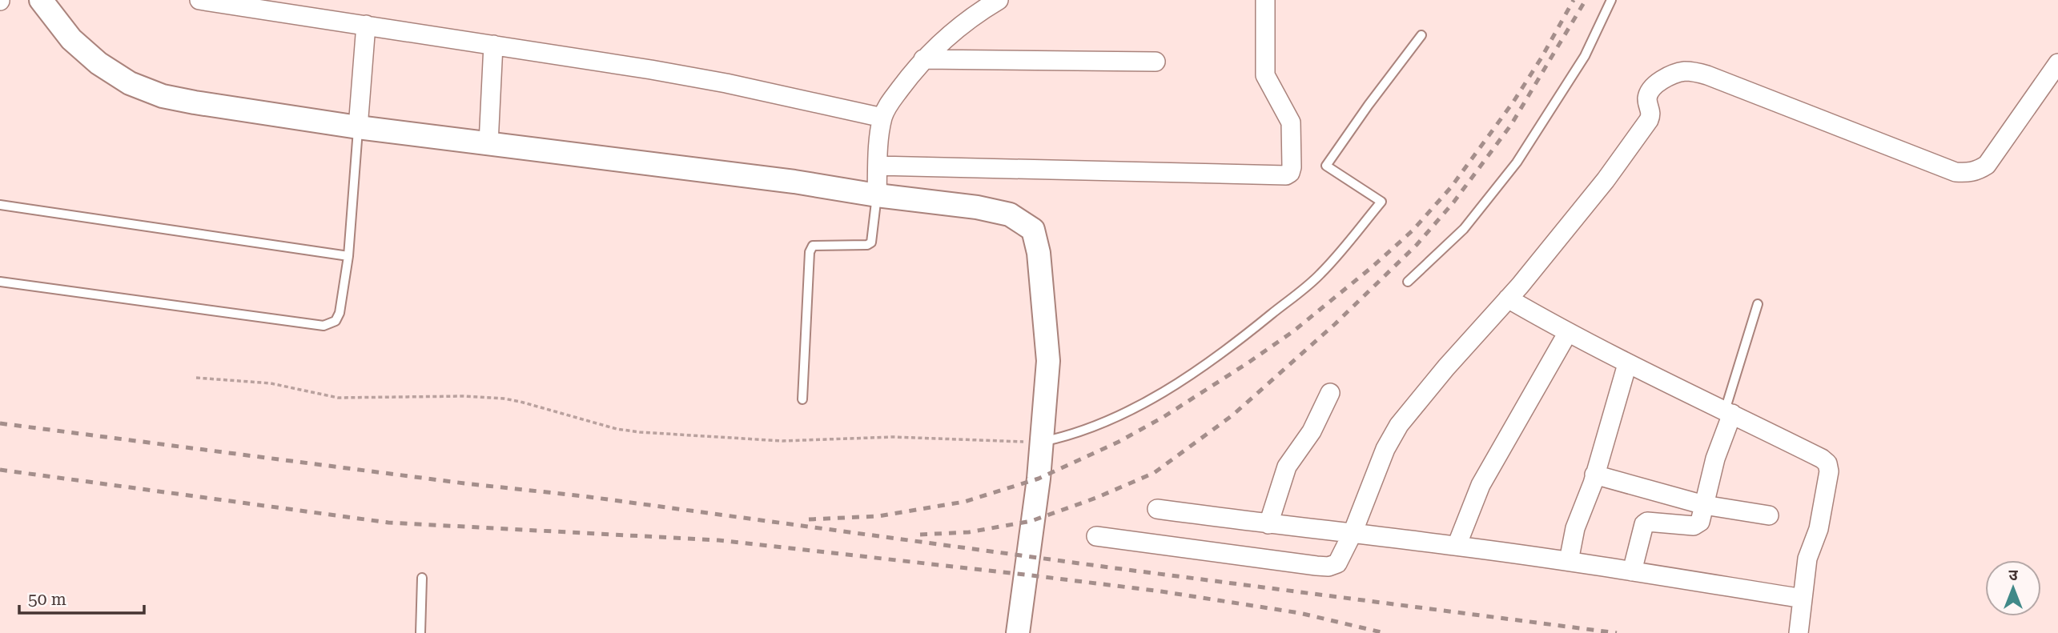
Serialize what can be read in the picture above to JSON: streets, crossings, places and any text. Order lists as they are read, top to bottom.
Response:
{
  "scale_bar": "50 m",
  "north": "top"
}
